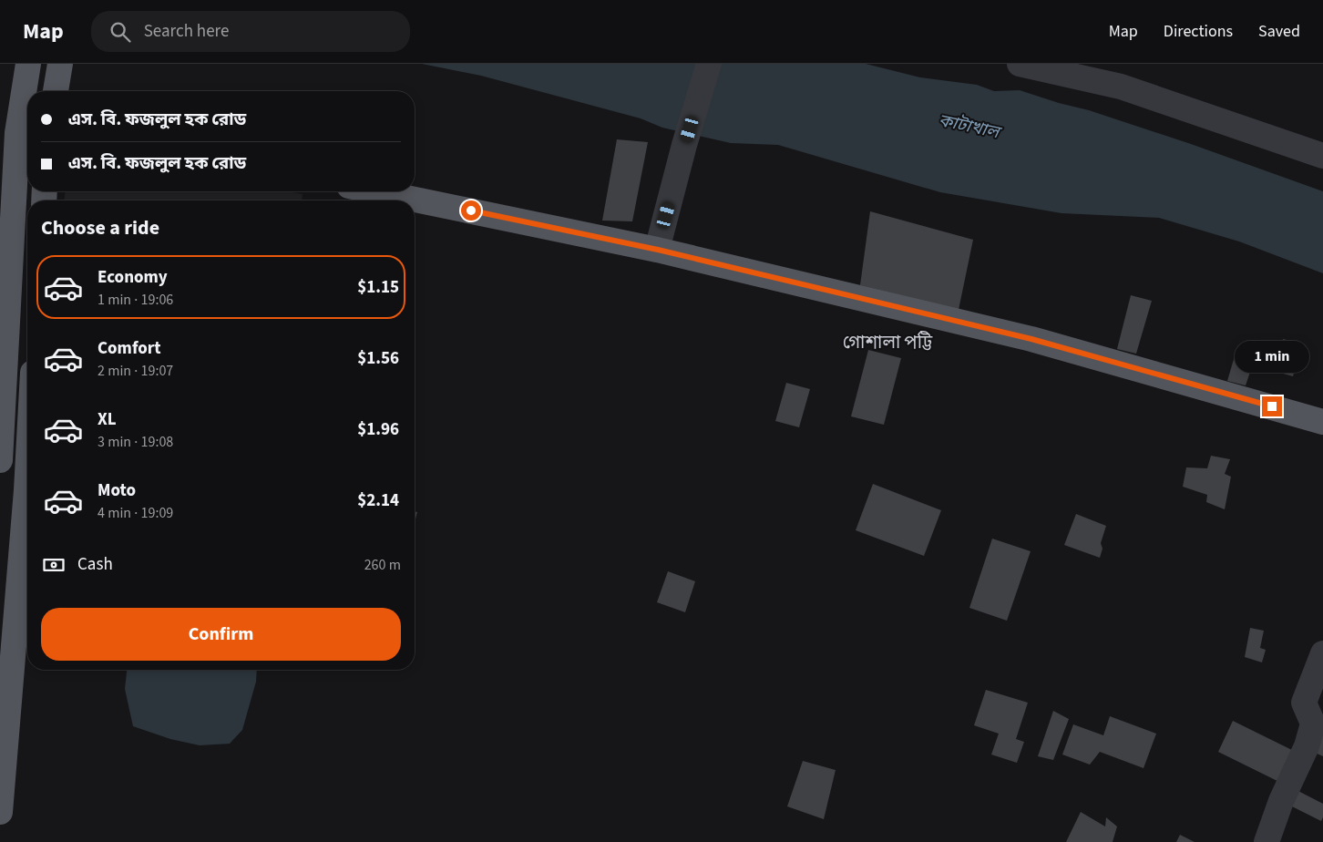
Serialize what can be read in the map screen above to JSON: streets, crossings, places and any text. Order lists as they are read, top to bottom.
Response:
{
  "districts": ["গোশালা পট্টি"],
  "water": ["কাটাখাল"],
  "page": {
    "header": "Map",
    "search": "Search here",
    "nav": ["Map", "Directions", "Saved"],
    "banner": ["এস. বি. ফজলুল হক রোড", "এস. বি. ফজলুল হক রোড"],
    "heading": "Choose a ride",
    "list": [
      {
        "name": "Economy",
        "note": "1 min · 19:06",
        "value": "$1.15"
      },
      {
        "name": "Comfort",
        "note": "2 min · 19:07",
        "value": "$1.56"
      },
      {
        "name": "XL",
        "note": "3 min · 19:08",
        "value": "$1.96"
      },
      {
        "name": "Moto",
        "note": "4 min · 19:09",
        "value": "$2.14"
      }
    ],
    "bubble": "1 min",
    "pay": ["Cash", "260 m"],
    "buttons": "Confirm"
  }
}
